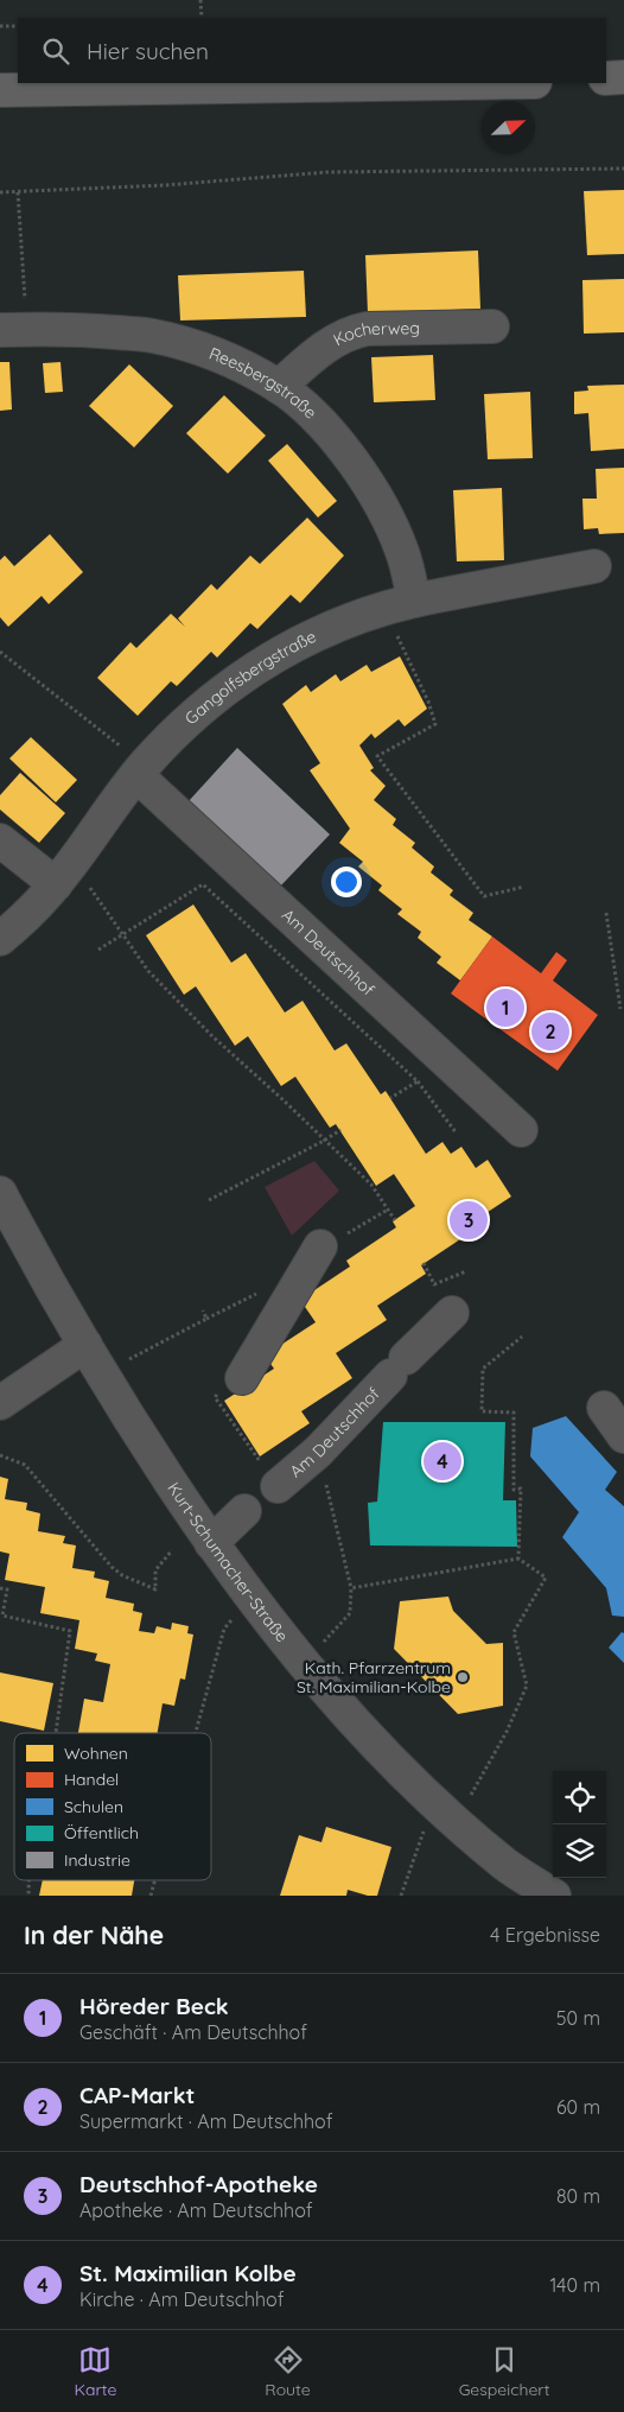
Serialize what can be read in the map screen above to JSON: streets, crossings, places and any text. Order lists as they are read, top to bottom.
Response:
{
  "streets": {
    "street": [
      "Kocherweg",
      "Reesbergstraße",
      "Gangolfsbergstraße",
      "Am Deutschhof",
      "Kurt-Schumacher-Straße"
    ]
  },
  "crossings": [
    ["Kocherweg", "Reesbergstraße"],
    ["Reesbergstraße", "Gangolfsbergstraße"],
    ["Gangolfsbergstraße", "Am Deutschhof"]
  ],
  "places": ["Kath. Pfarrzentrum St. Maximilian-Kolbe"],
  "legend": [
    "Wohnen",
    "Handel",
    "Schulen",
    "Öffentlich",
    "Industrie"
  ],
  "north": "top right",
  "page": {
    "search": "Hier suchen",
    "pins": [
      "1",
      "2",
      "3",
      "4"
    ],
    "heading": ["In der Nähe", "4 Ergebnisse"],
    "list": [
      {
        "mark": "1",
        "name": "Höreder Beck",
        "note": "Geschäft · Am Deutschhof",
        "value": "50 m"
      },
      {
        "mark": "2",
        "name": "CAP-Markt",
        "note": "Supermarkt · Am Deutschhof",
        "value": "60 m"
      },
      {
        "mark": "3",
        "name": "Deutschhof-Apotheke",
        "note": "Apotheke · Am Deutschhof",
        "value": "80 m"
      },
      {
        "mark": "4",
        "name": "St. Maximilian Kolbe",
        "note": "Kirche · Am Deutschhof",
        "value": "140 m"
      }
    ],
    "nav": ["Karte", "Route", "Gespeichert"]
  }
}
